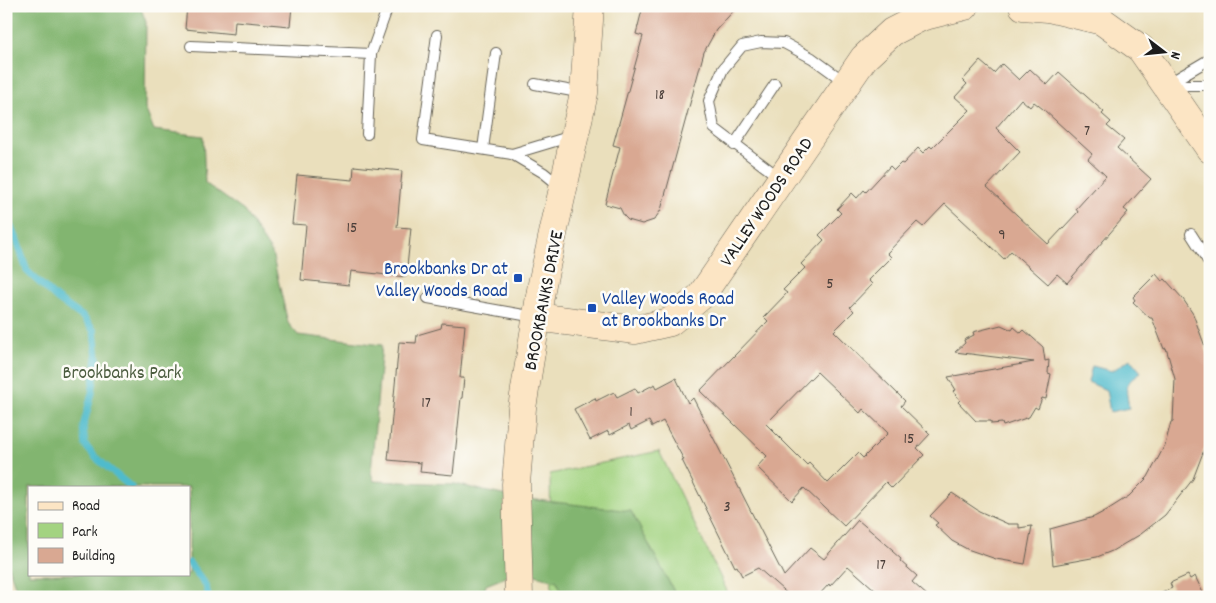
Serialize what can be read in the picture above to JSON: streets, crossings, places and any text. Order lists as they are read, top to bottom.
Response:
{
  "streets": {
    "street": ["VALLEY WOODS ROAD", "BROOKBANKS DRIVE"]
  },
  "crossings": [
    ["VALLEY WOODS ROAD", "BROOKBANKS DRIVE"]
  ],
  "parks": ["Brookbanks Park"],
  "places": {
    "transit": ["Brookbanks Dr at Valley Woods Road", "Valley Woods Road at Brookbanks Dr"]
  },
  "house_numbers": [
    "18",
    "7",
    "15",
    "9",
    "5",
    "17",
    "1",
    "15",
    "3",
    "17"
  ],
  "legend": ["Road", "Park", "Building"],
  "north": "right"
}
